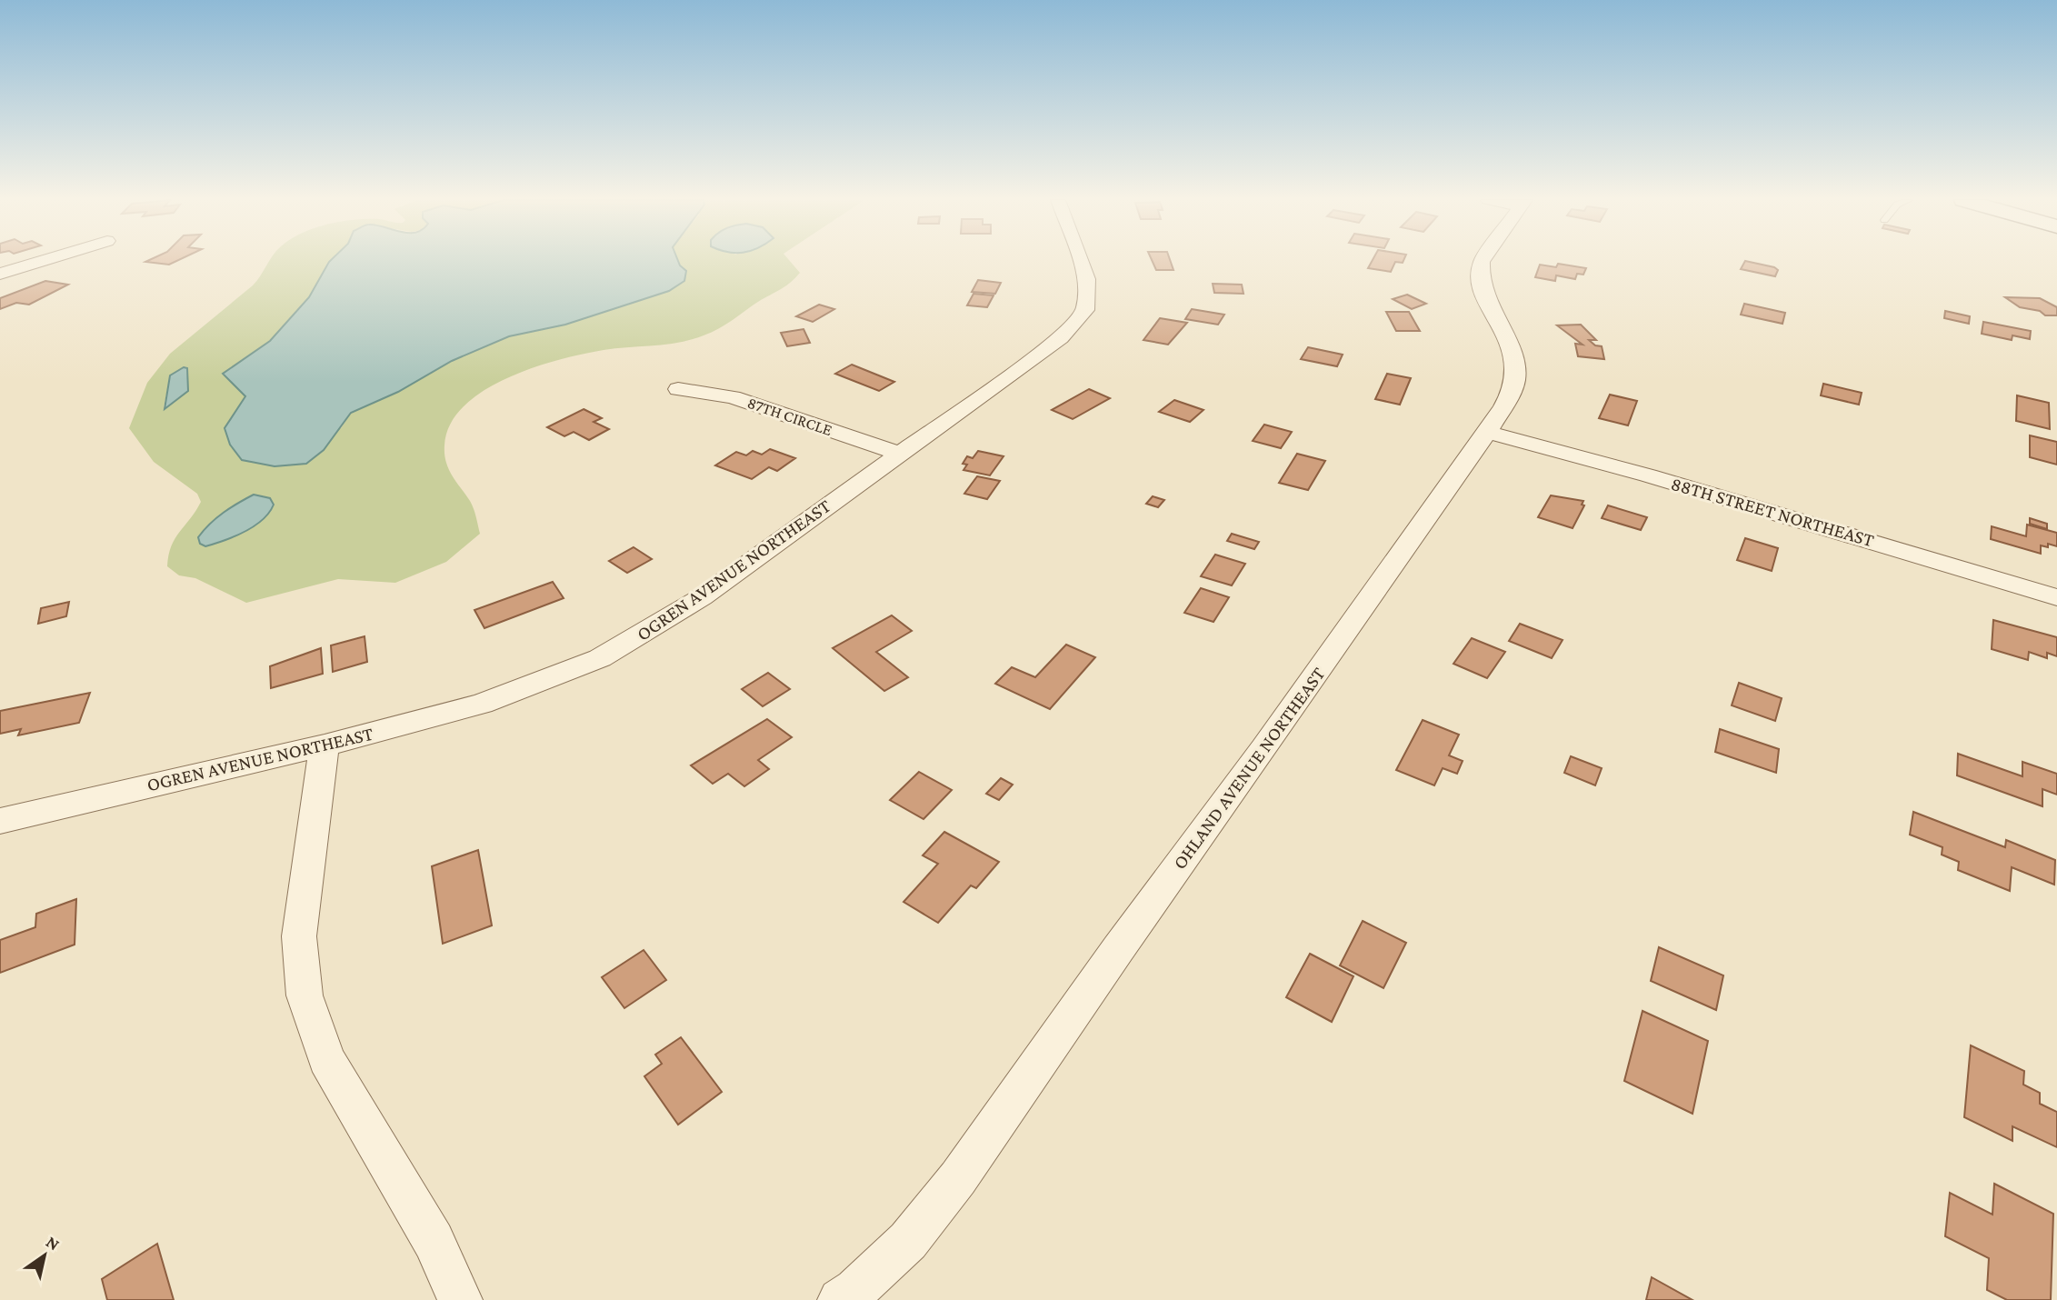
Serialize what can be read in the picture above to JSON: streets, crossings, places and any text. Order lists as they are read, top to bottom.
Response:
{
  "streets": {
    "street": [
      "87TH CIRCLE",
      "88TH STREET NORTHEAST",
      "OGREN AVENUE NORTHEAST",
      "OHLAND AVENUE NORTHEAST"
    ]
  },
  "crossings": [
    ["87TH CIRCLE", "OGREN AVENUE NORTHEAST"],
    ["88TH STREET NORTHEAST", "OHLAND AVENUE NORTHEAST"]
  ],
  "north": "top right"
}
